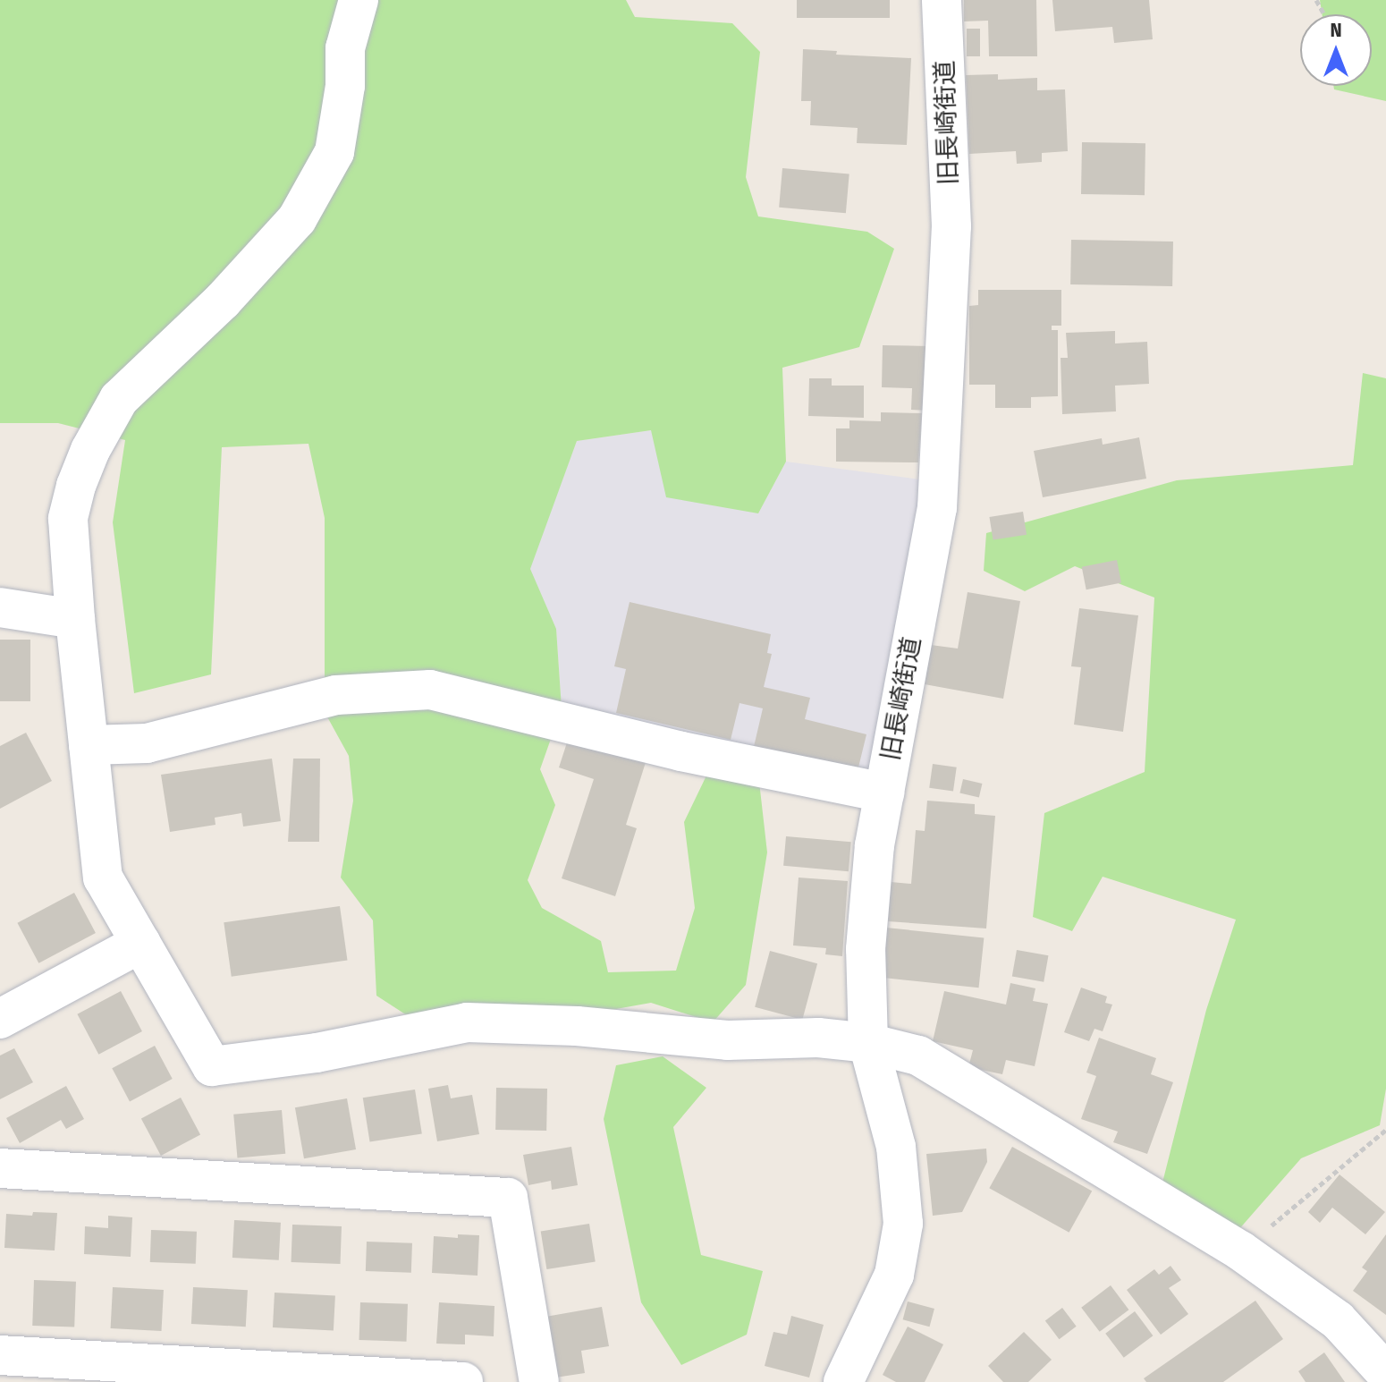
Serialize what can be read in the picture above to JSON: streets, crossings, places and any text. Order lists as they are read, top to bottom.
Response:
{
  "streets": {
    "street": ["旧長崎街道"]
  },
  "north": "top"
}
